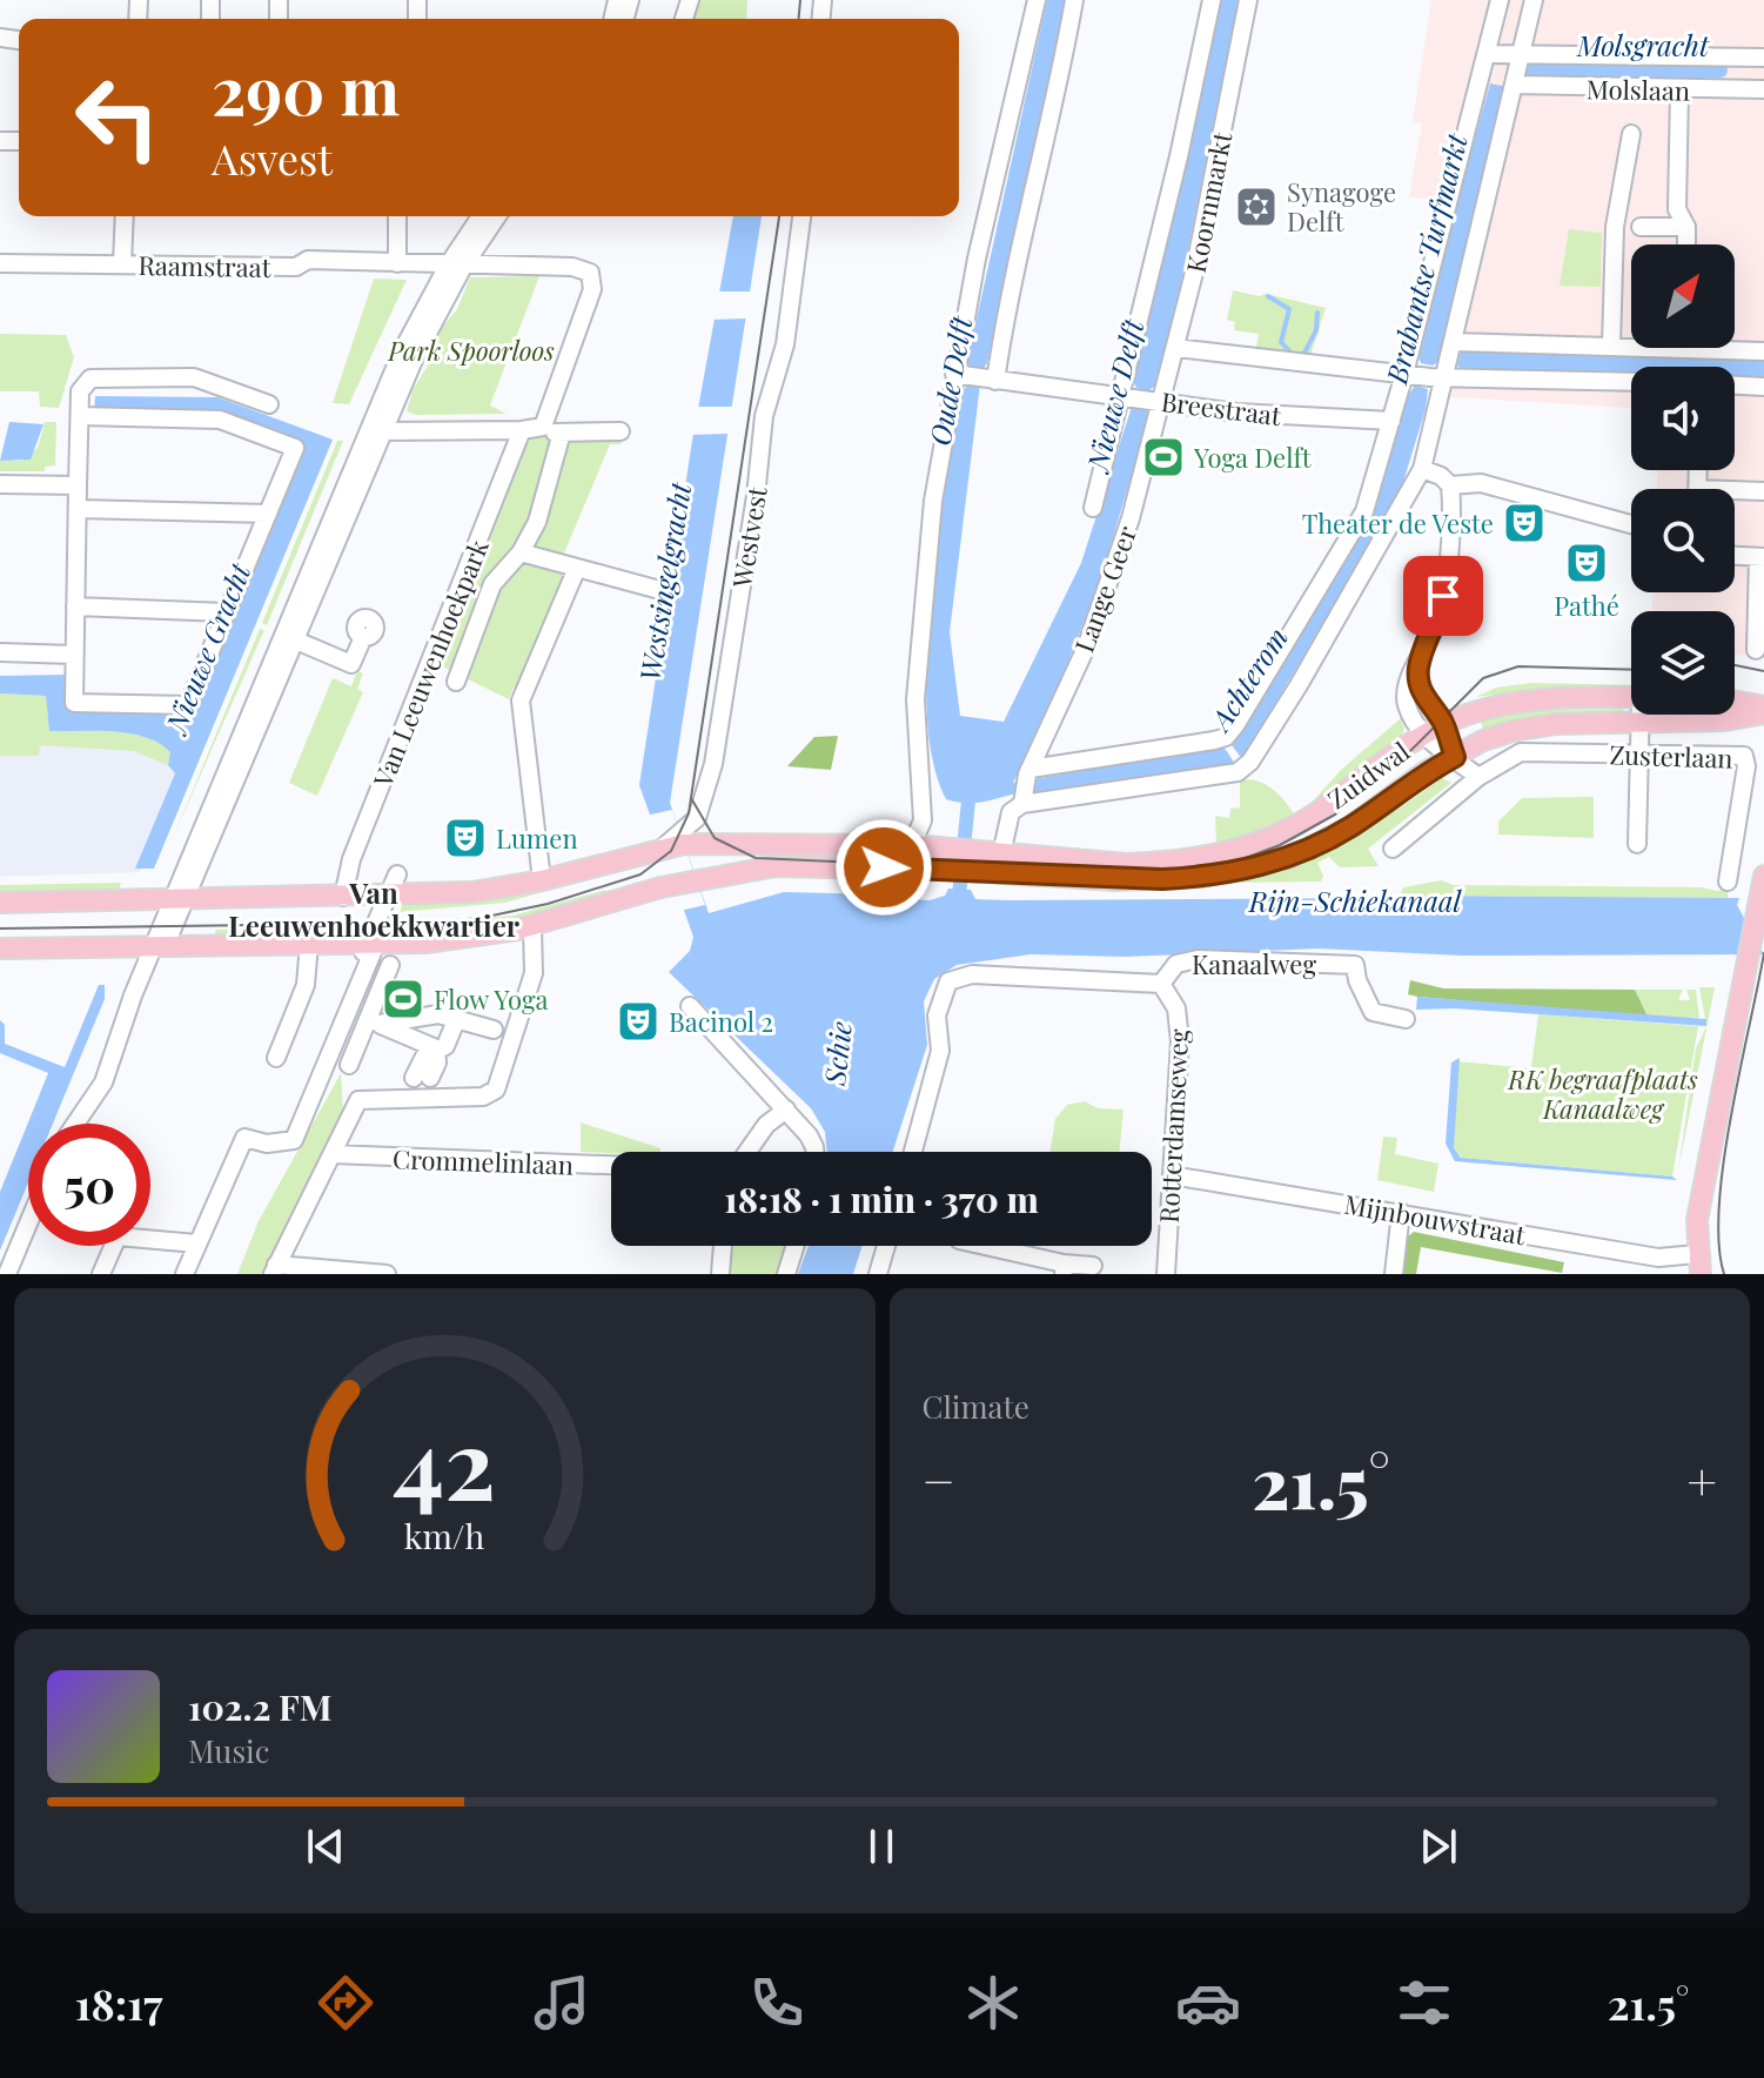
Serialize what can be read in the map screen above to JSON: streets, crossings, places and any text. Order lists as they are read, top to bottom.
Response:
{
  "streets": {
    "main road": ["Zuidwal"],
    "street": [
      "Molslaan",
      "Koornmarkt",
      "Raamstraat",
      "Breestraat",
      "Westvest",
      "Lange Geer",
      "Van Leeuwenhoekpark",
      "Zusterlaan",
      "Kanaalweg",
      "Rotterdamseweg",
      "Crommelinlaan",
      "Mijnbouwstraat"
    ]
  },
  "crossings": [
    ["Koornmarkt", "Breestraat"],
    ["Koornmarkt", "Lange Geer"],
    ["Raamstraat", "Van Leeuwenhoekpark"],
    ["Breestraat", "Lange Geer"],
    ["Westvest", "Zuidwal"],
    ["Van Leeuwenhoekpark", "Zuidwal"],
    ["Kanaalweg", "Rotterdamseweg"],
    ["Rotterdamseweg", "Mijnbouwstraat"]
  ],
  "districts": ["Van Leeuwenhoekkwartier"],
  "water": [
    "Molsgracht",
    "Brabantse Turfmarkt",
    "Oude Delft",
    "Nieuwe Delft",
    "Westsingelgracht",
    "Nieuwe Gracht",
    "Achterom",
    "Rijn-Schiekanaal",
    "Schie"
  ],
  "parks": ["Park Spoorloos", "RK begraafplaats Kanaalweg"],
  "places": {
    "synagogue": ["Synagoge Delft"],
    "sports": ["Yoga Delft", "Flow Yoga"],
    "theatre": [
      "Theater de Veste",
      "Pathé",
      "Lumen",
      "Bacinol 2"
    ]
  },
  "north": "top right",
  "page": {
    "turn": ["290 m", "Asvest"],
    "limit": "50",
    "trip": "18:18 · 1 min · 370 m",
    "tile": "Climate",
    "heat": ["−", "21.5°", "+"],
    "song": ["102.2 FM", "Music"],
    "tabs": ["18:17", "21.5°"],
    "gauge": ["42", "km/h"]
  }
}
